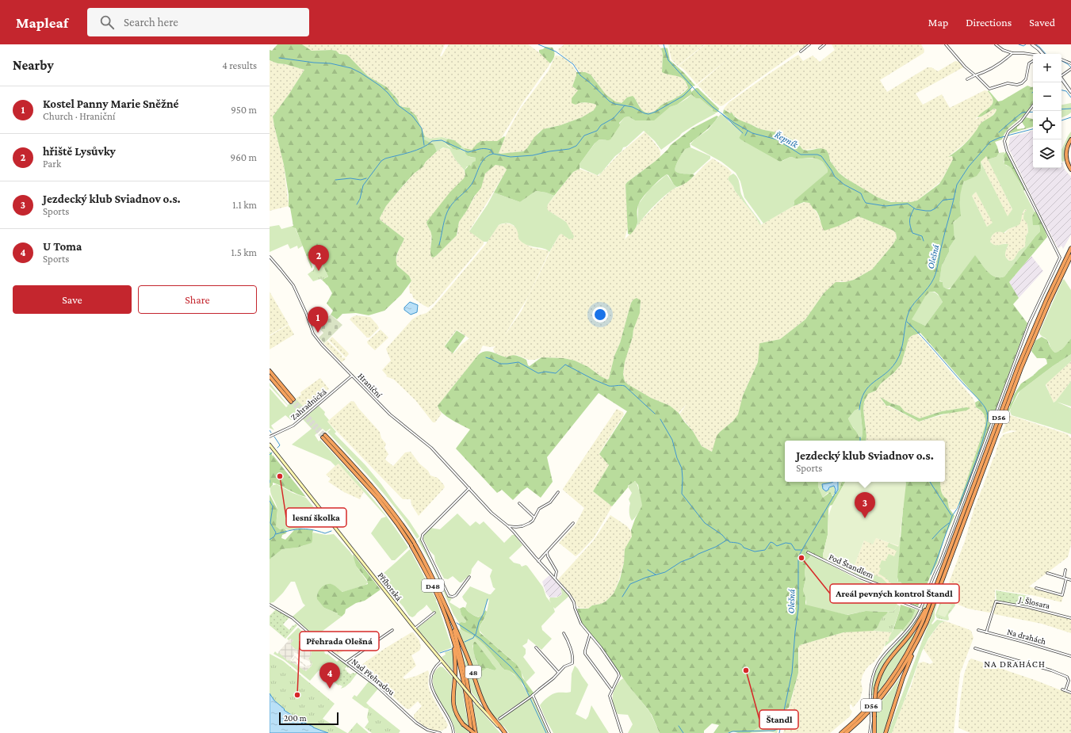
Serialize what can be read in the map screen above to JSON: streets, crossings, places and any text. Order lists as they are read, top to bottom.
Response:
{
  "streets": {
    "highway": ["D56", "D48", "48"],
    "main road": ["Příborská"],
    "street": [
      "Hraniční",
      "Zahradnická",
      "Pod Štandlem",
      "J. Šlosara",
      "Na drahách",
      "Nad Přehradou"
    ]
  },
  "crossings": [
    ["Hraniční", "Zahradnická"],
    ["D48", "48"],
    ["Příborská", "48"],
    ["J. Šlosara", "Na drahách"]
  ],
  "districts": ["NA DRAHÁCH"],
  "water": ["Řepník", "Olešná"],
  "places": [
    "lesní školka",
    "Areál pevných kontrol Štandl",
    "Štandl",
    "Přehrada Olešná"
  ],
  "scale_bar": "200 m",
  "page": {
    "header": "Mapleaf",
    "search": "Search here",
    "nav": ["Map", "Directions", "Saved"],
    "heading": ["Nearby", "4 results"],
    "map_buttons": ["+", "−"],
    "list": [
      {
        "mark": "1",
        "name": "Kostel Panny Marie Sněžné",
        "note": "Church · Hraniční",
        "value": "950 m"
      },
      {
        "mark": "2",
        "name": "hřiště Lysůvky",
        "note": "Park",
        "value": "960 m"
      },
      {
        "mark": "3",
        "name": "Jezdecký klub Sviadnov o.s.",
        "note": "Sports",
        "value": "1.1 km"
      },
      {
        "mark": "4",
        "name": "U Toma",
        "note": "Sports",
        "value": "1.5 km"
      }
    ],
    "pins": [
      "2",
      "1",
      "3",
      "4"
    ],
    "buttons": ["Save", "Share"],
    "popup": ["Jezdecký klub Sviadnov o.s.", "Sports"],
    "scale": "200 m"
  }
}
